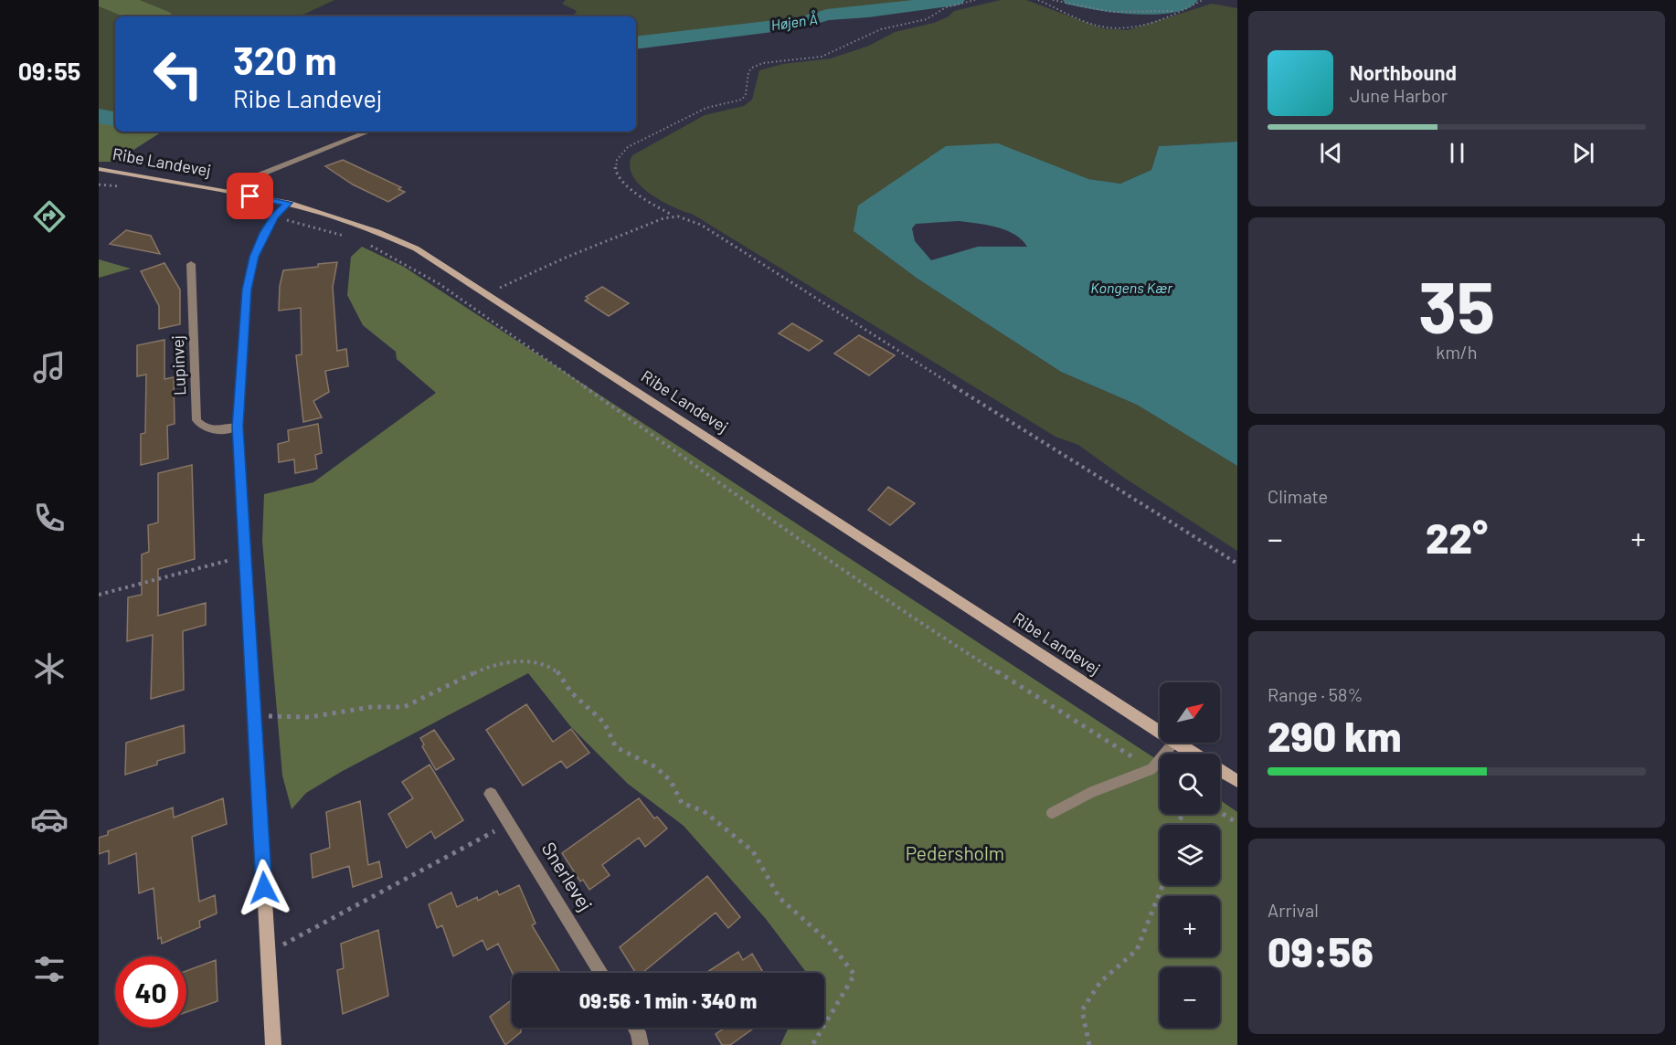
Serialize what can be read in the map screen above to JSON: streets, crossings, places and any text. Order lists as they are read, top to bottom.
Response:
{
  "streets": {
    "main road": ["Ribe Landevej"],
    "street": ["Lupinvej", "Snerlevej"]
  },
  "water": ["Højen Å", "Kongens Kær"],
  "parks": ["Pedersholm"],
  "north": "top right",
  "page": {
    "tabs": "09:55",
    "turn": ["320 m", "Ribe Landevej"],
    "song": ["Northbound", "June Harbor"],
    "tile": [
      ["35", "km/h"],
      "Climate",
      ["Range · 58%", "290 km"],
      ["Arrival", "09:56"]
    ],
    "heat": ["−", "22°", "+"],
    "map_buttons": ["+", "−"],
    "limit": "40",
    "trip": "09:56 · 1 min · 340 m"
  }
}
